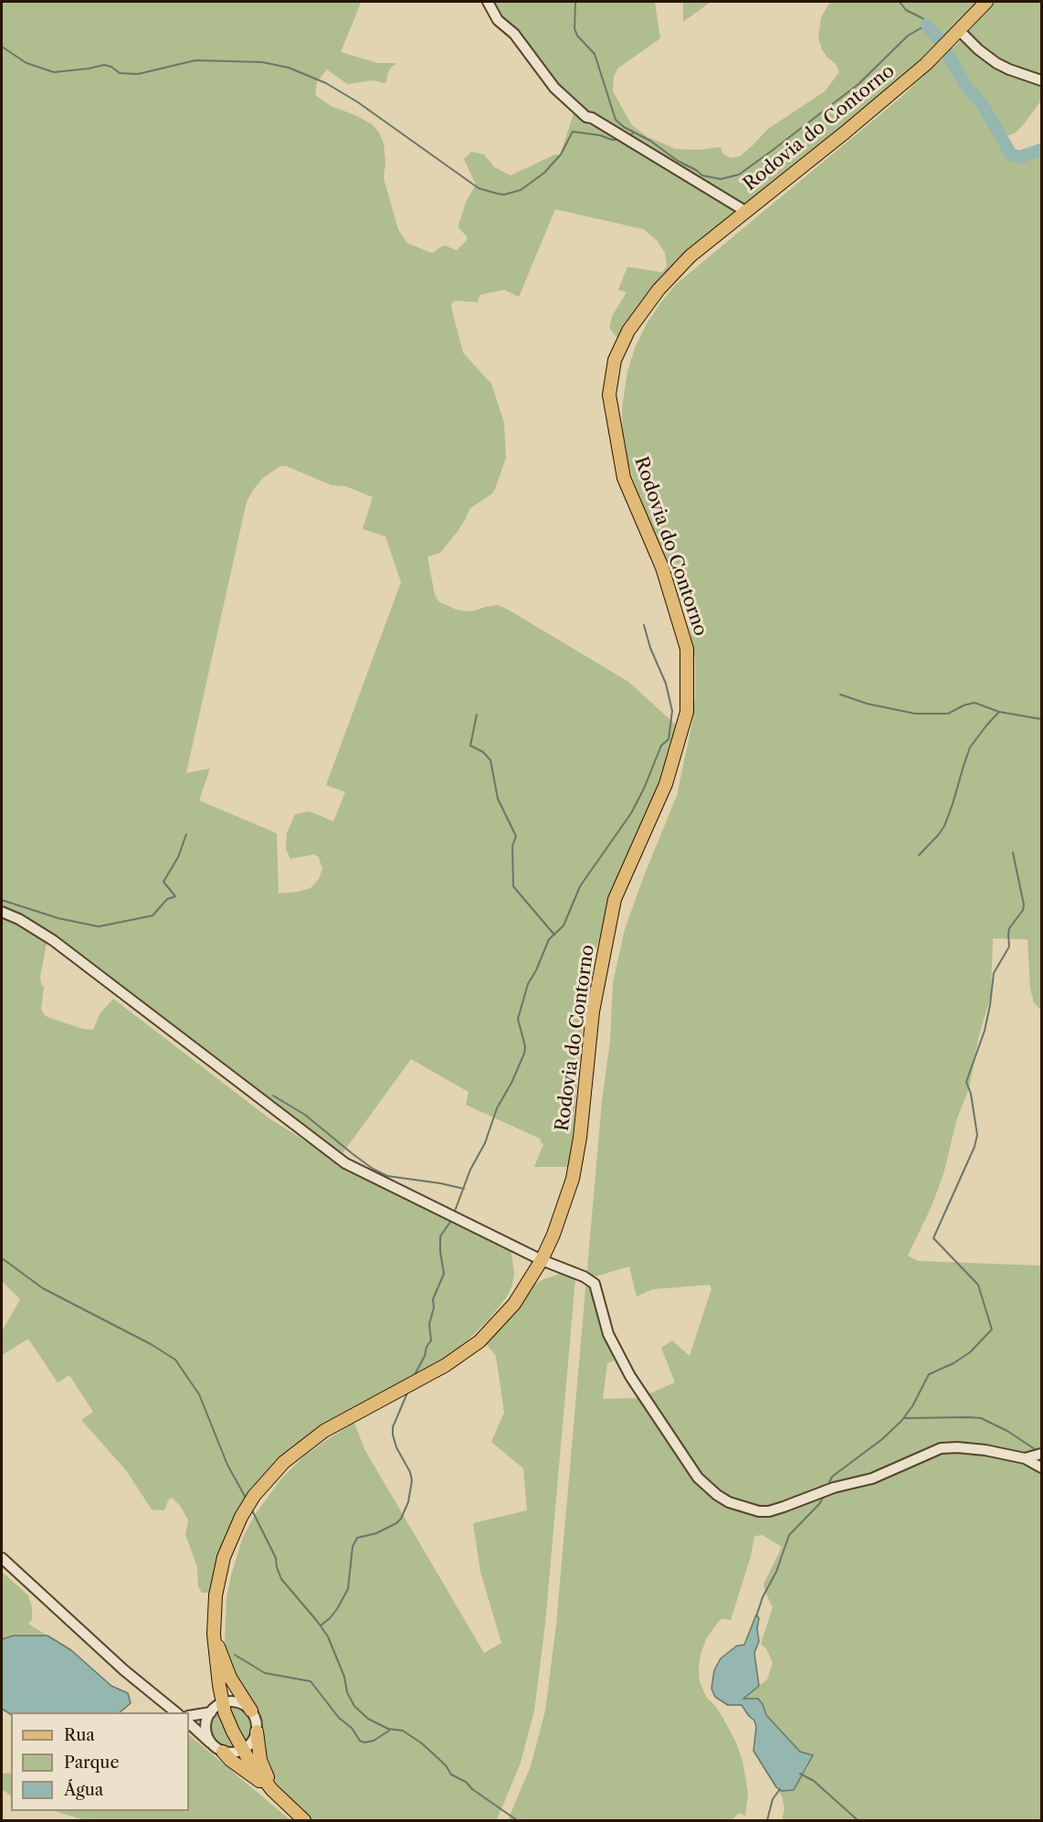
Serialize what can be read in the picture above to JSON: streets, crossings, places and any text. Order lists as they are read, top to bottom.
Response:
{
  "streets": {
    "main road": ["Rodovia do Contorno"]
  },
  "legend": ["Rua", "Parque", "Água"]
}
